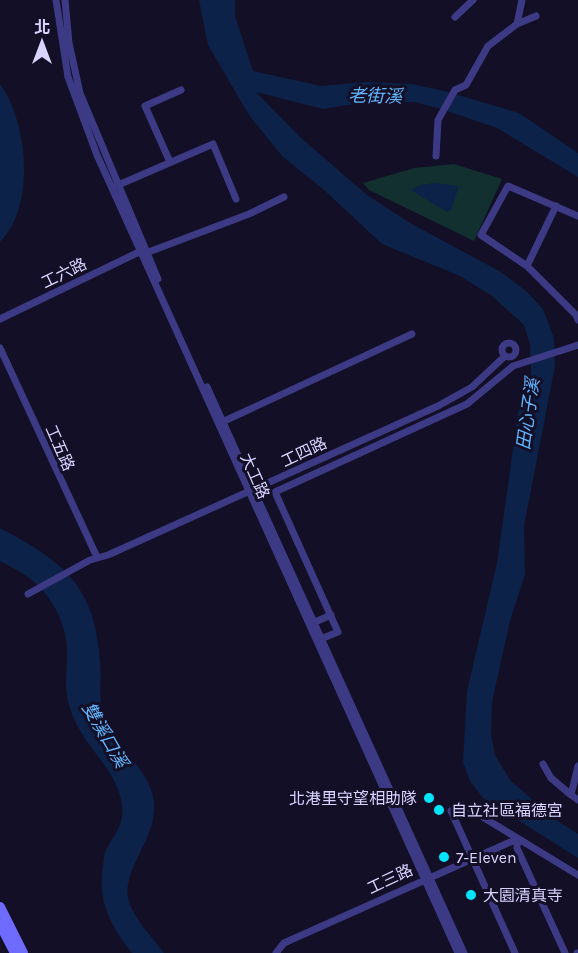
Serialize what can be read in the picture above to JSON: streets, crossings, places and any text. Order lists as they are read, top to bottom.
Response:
{
  "streets": {
    "street": [
      "工六路",
      "工五路",
      "工四路",
      "大工路",
      "工三路"
    ]
  },
  "crossings": [
    ["工六路", "大工路"],
    ["工五路", "工四路"],
    ["工四路", "大工路"],
    ["大工路", "工三路"]
  ],
  "water": ["老街溪", "田心子溪", "雙溪口溪"],
  "places": [
    "北港里守望相助隊",
    "自立社區福德宮",
    "7-Eleven",
    "大園清真寺"
  ],
  "north": "top"
}
